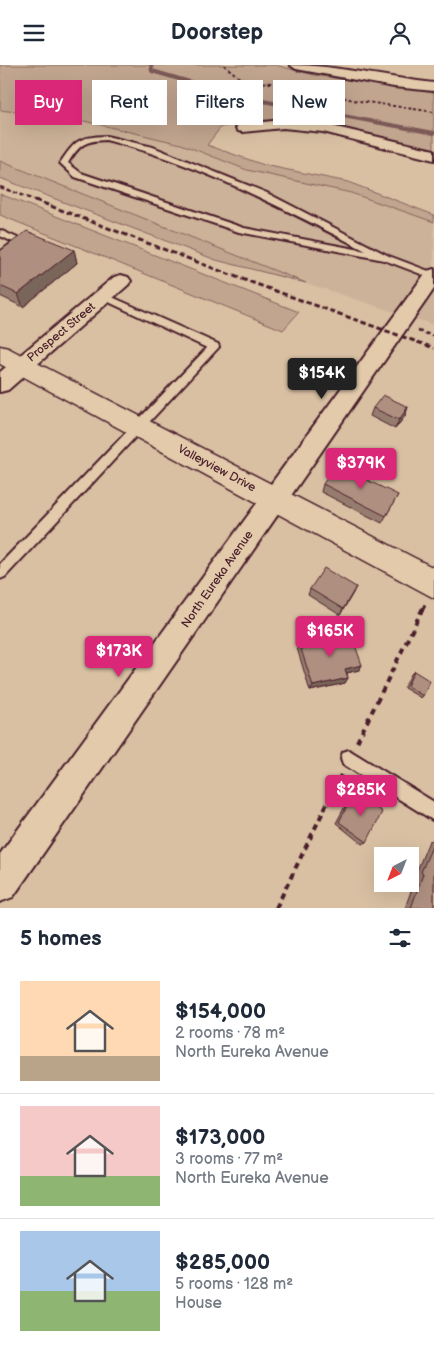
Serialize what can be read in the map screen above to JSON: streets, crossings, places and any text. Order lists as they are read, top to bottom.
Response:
{
  "streets": {
    "street": ["Prospect Street", "Valleyview Drive", "North Eureka Avenue"]
  },
  "crossings": [
    ["Prospect Street", "Valleyview Drive"],
    ["Valleyview Drive", "North Eureka Avenue"]
  ],
  "north": "bottom left",
  "page": {
    "header": "Doorstep",
    "chip": [
      "Buy",
      "Rent",
      "Filters",
      "New"
    ],
    "price": [
      "$154K",
      "$379K",
      "$165K",
      "$173K",
      "$285K"
    ],
    "heading": "5 homes",
    "list": [
      {
        "name": "$154,000",
        "note": "2 rooms · 78 m² · North Eureka Avenue"
      },
      {
        "name": "$173,000",
        "note": "3 rooms · 77 m² · North Eureka Avenue"
      },
      {
        "name": "$285,000",
        "note": "5 rooms · 128 m² · House"
      }
    ]
  }
}
